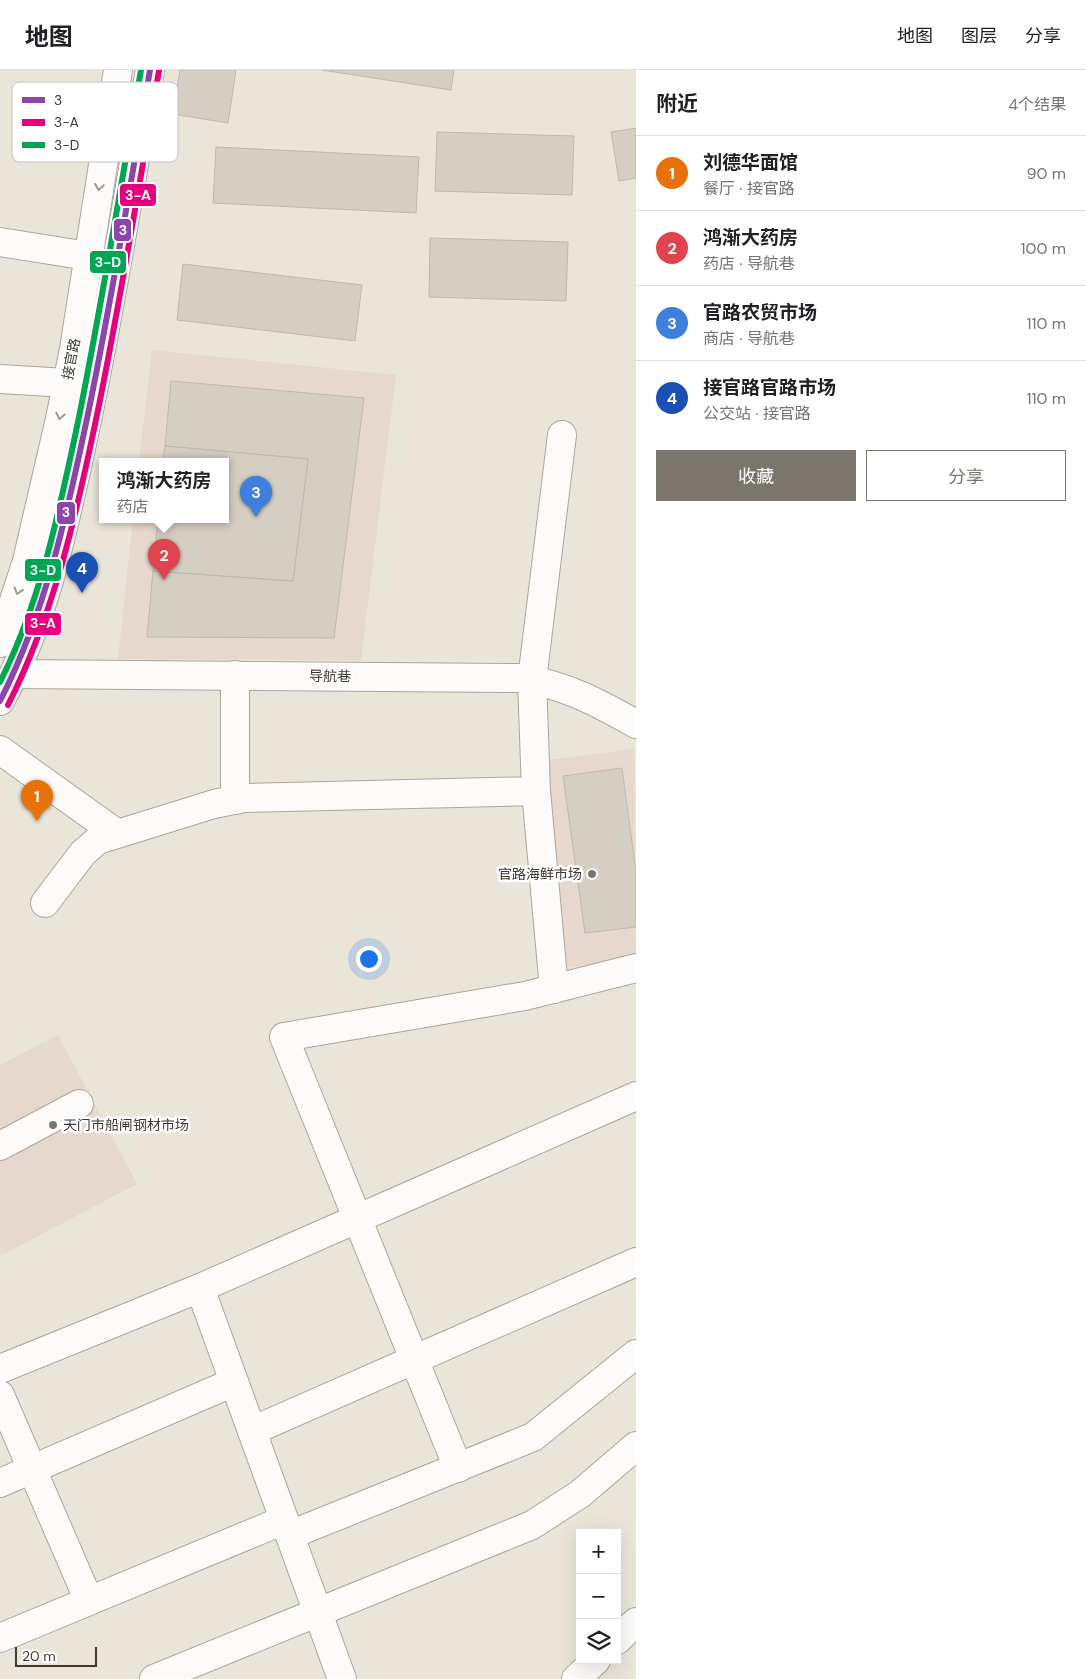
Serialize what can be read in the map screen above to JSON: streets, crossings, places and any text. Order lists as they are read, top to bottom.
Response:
{
  "streets": {
    "main road": ["接官路", "导航巷"]
  },
  "crossings": [
    ["接官路", "导航巷"]
  ],
  "places": ["官路海鲜市场", "天门市船闸钢材市场"],
  "lines": ["transit line 3", "transit line 3-D", "transit line 3-A"],
  "legend": ["3", "3-A", "3-D"],
  "scale_bar": "20 m",
  "page": {
    "header": "地图",
    "nav": ["地图", "图层", "分享"],
    "heading": ["附近", "4个结果"],
    "list": [
      {
        "mark": "1",
        "name": "刘德华面馆",
        "note": "餐厅 · 接官路",
        "value": "90 m"
      },
      {
        "mark": "2",
        "name": "鸿渐大药房",
        "note": "药店 · 导航巷",
        "value": "100 m"
      },
      {
        "mark": "3",
        "name": "官路农贸市场",
        "note": "商店 · 导航巷",
        "value": "110 m"
      },
      {
        "mark": "4",
        "name": "接官路官路市场",
        "note": "公交站 · 接官路",
        "value": "110 m"
      }
    ],
    "buttons": ["收藏", "分享"],
    "popup": ["鸿渐大药房", "药店"],
    "pins": [
      "3",
      "2",
      "4",
      "1"
    ],
    "map_buttons": ["+", "−"],
    "scale": "20 m"
  }
}
